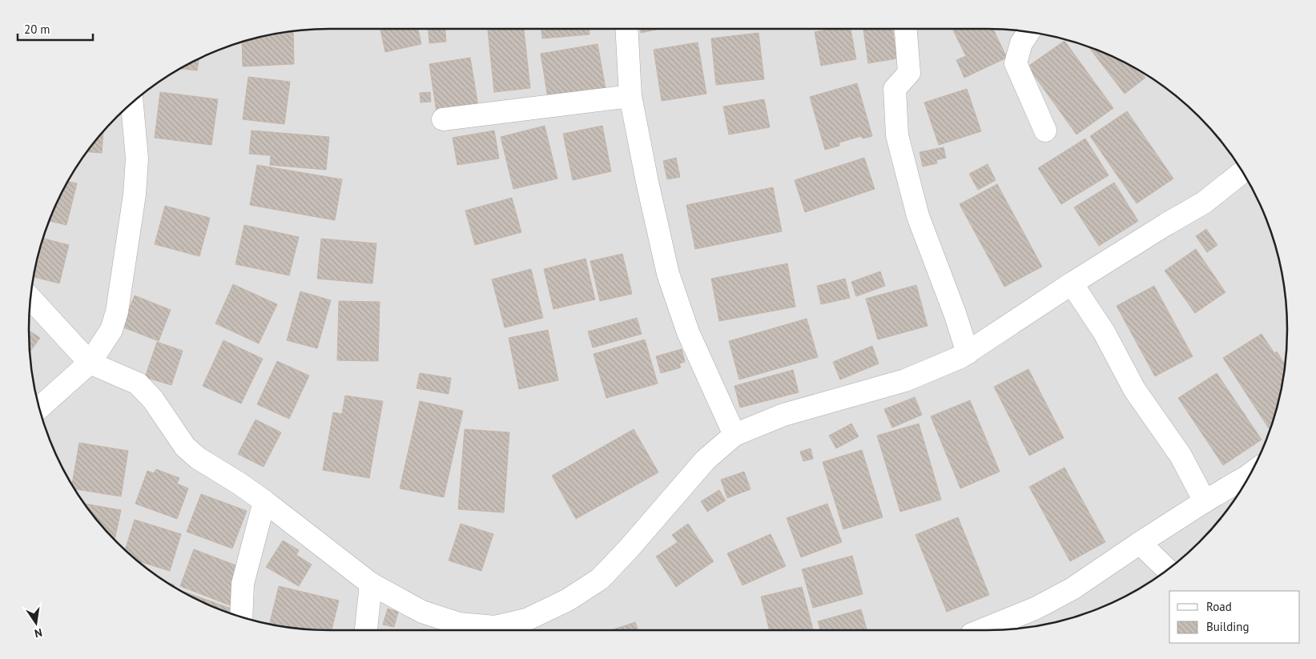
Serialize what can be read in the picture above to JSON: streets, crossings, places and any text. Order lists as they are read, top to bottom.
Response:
{
  "legend": ["Road", "Building"],
  "scale_bar": "20 m",
  "north": "bottom"
}
